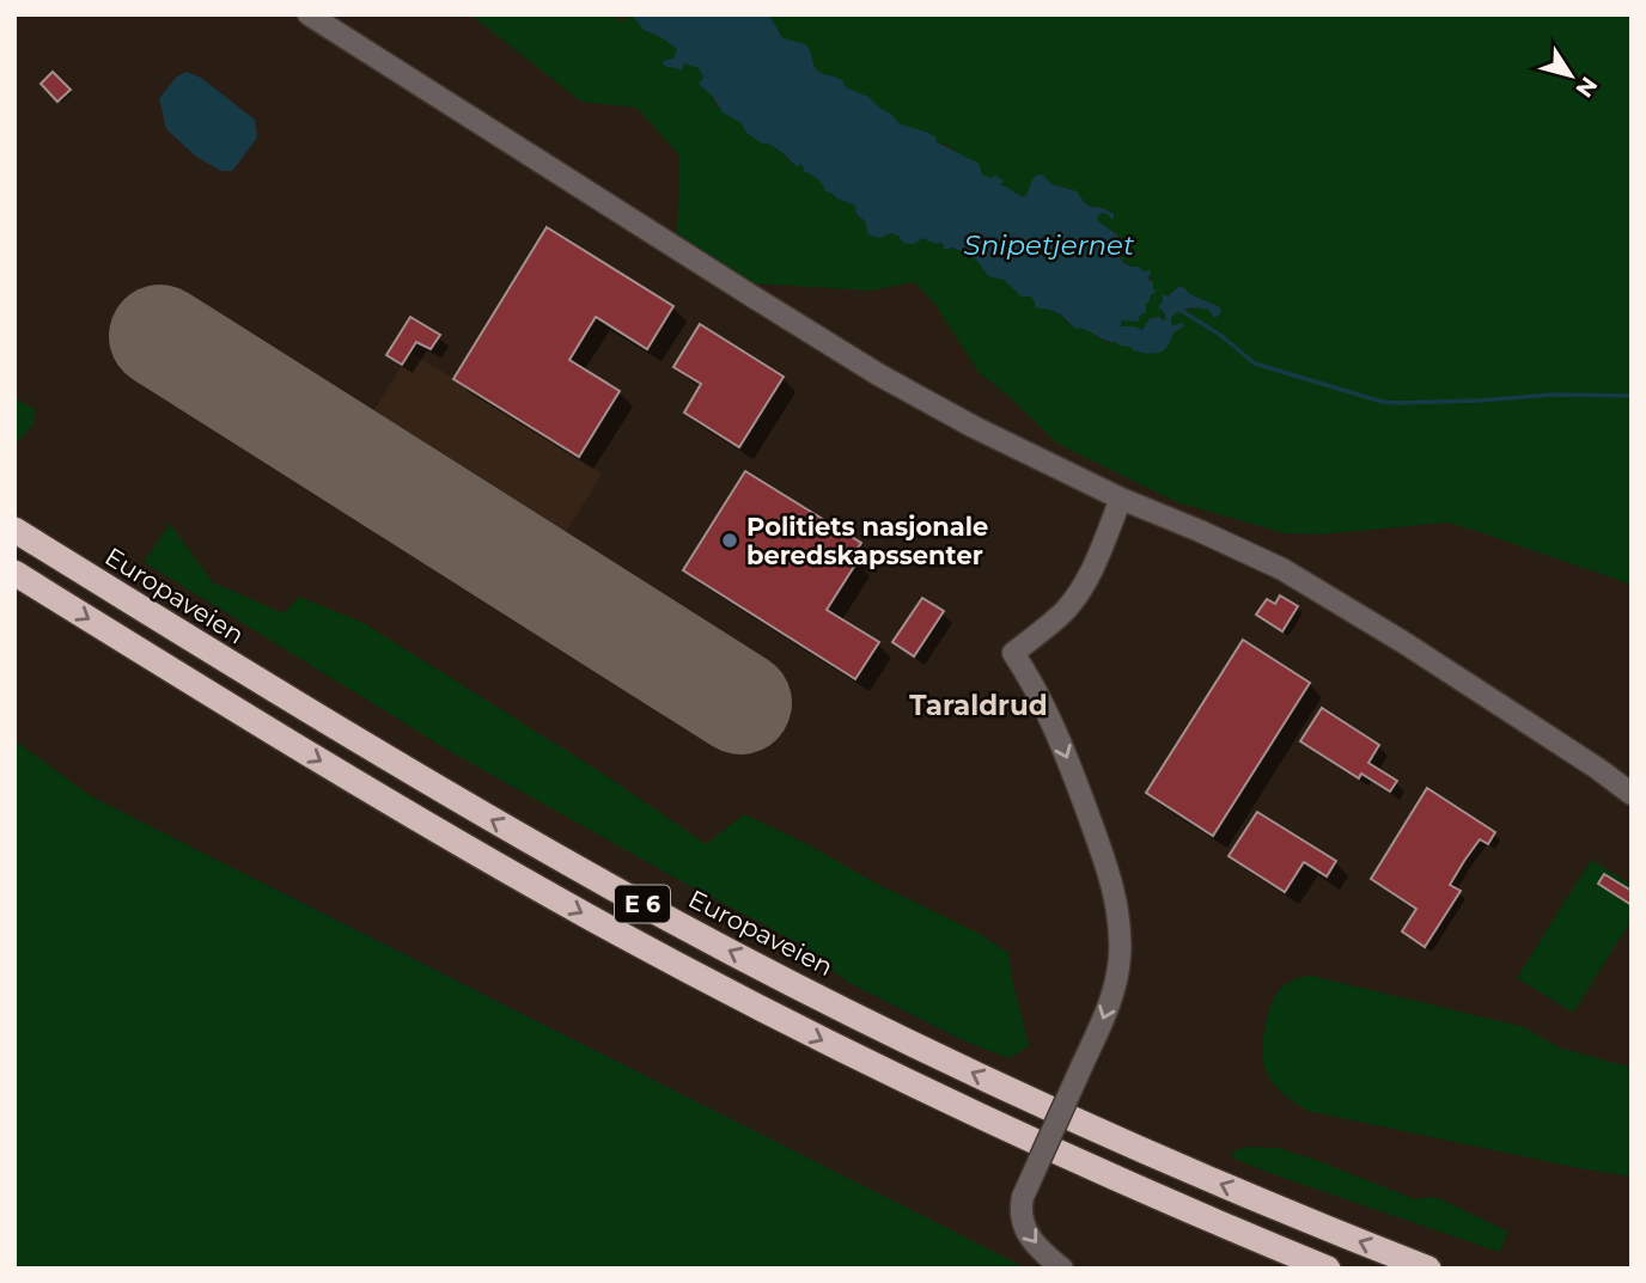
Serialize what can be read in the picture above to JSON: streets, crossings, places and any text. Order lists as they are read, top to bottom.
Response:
{
  "streets": {
    "highway": ["Europaveien", "E 6"]
  },
  "districts": ["Taraldrud"],
  "water": ["Snipetjernet"],
  "places": ["Politiets nasjonale beredskapssenter"],
  "north": "bottom right"
}
